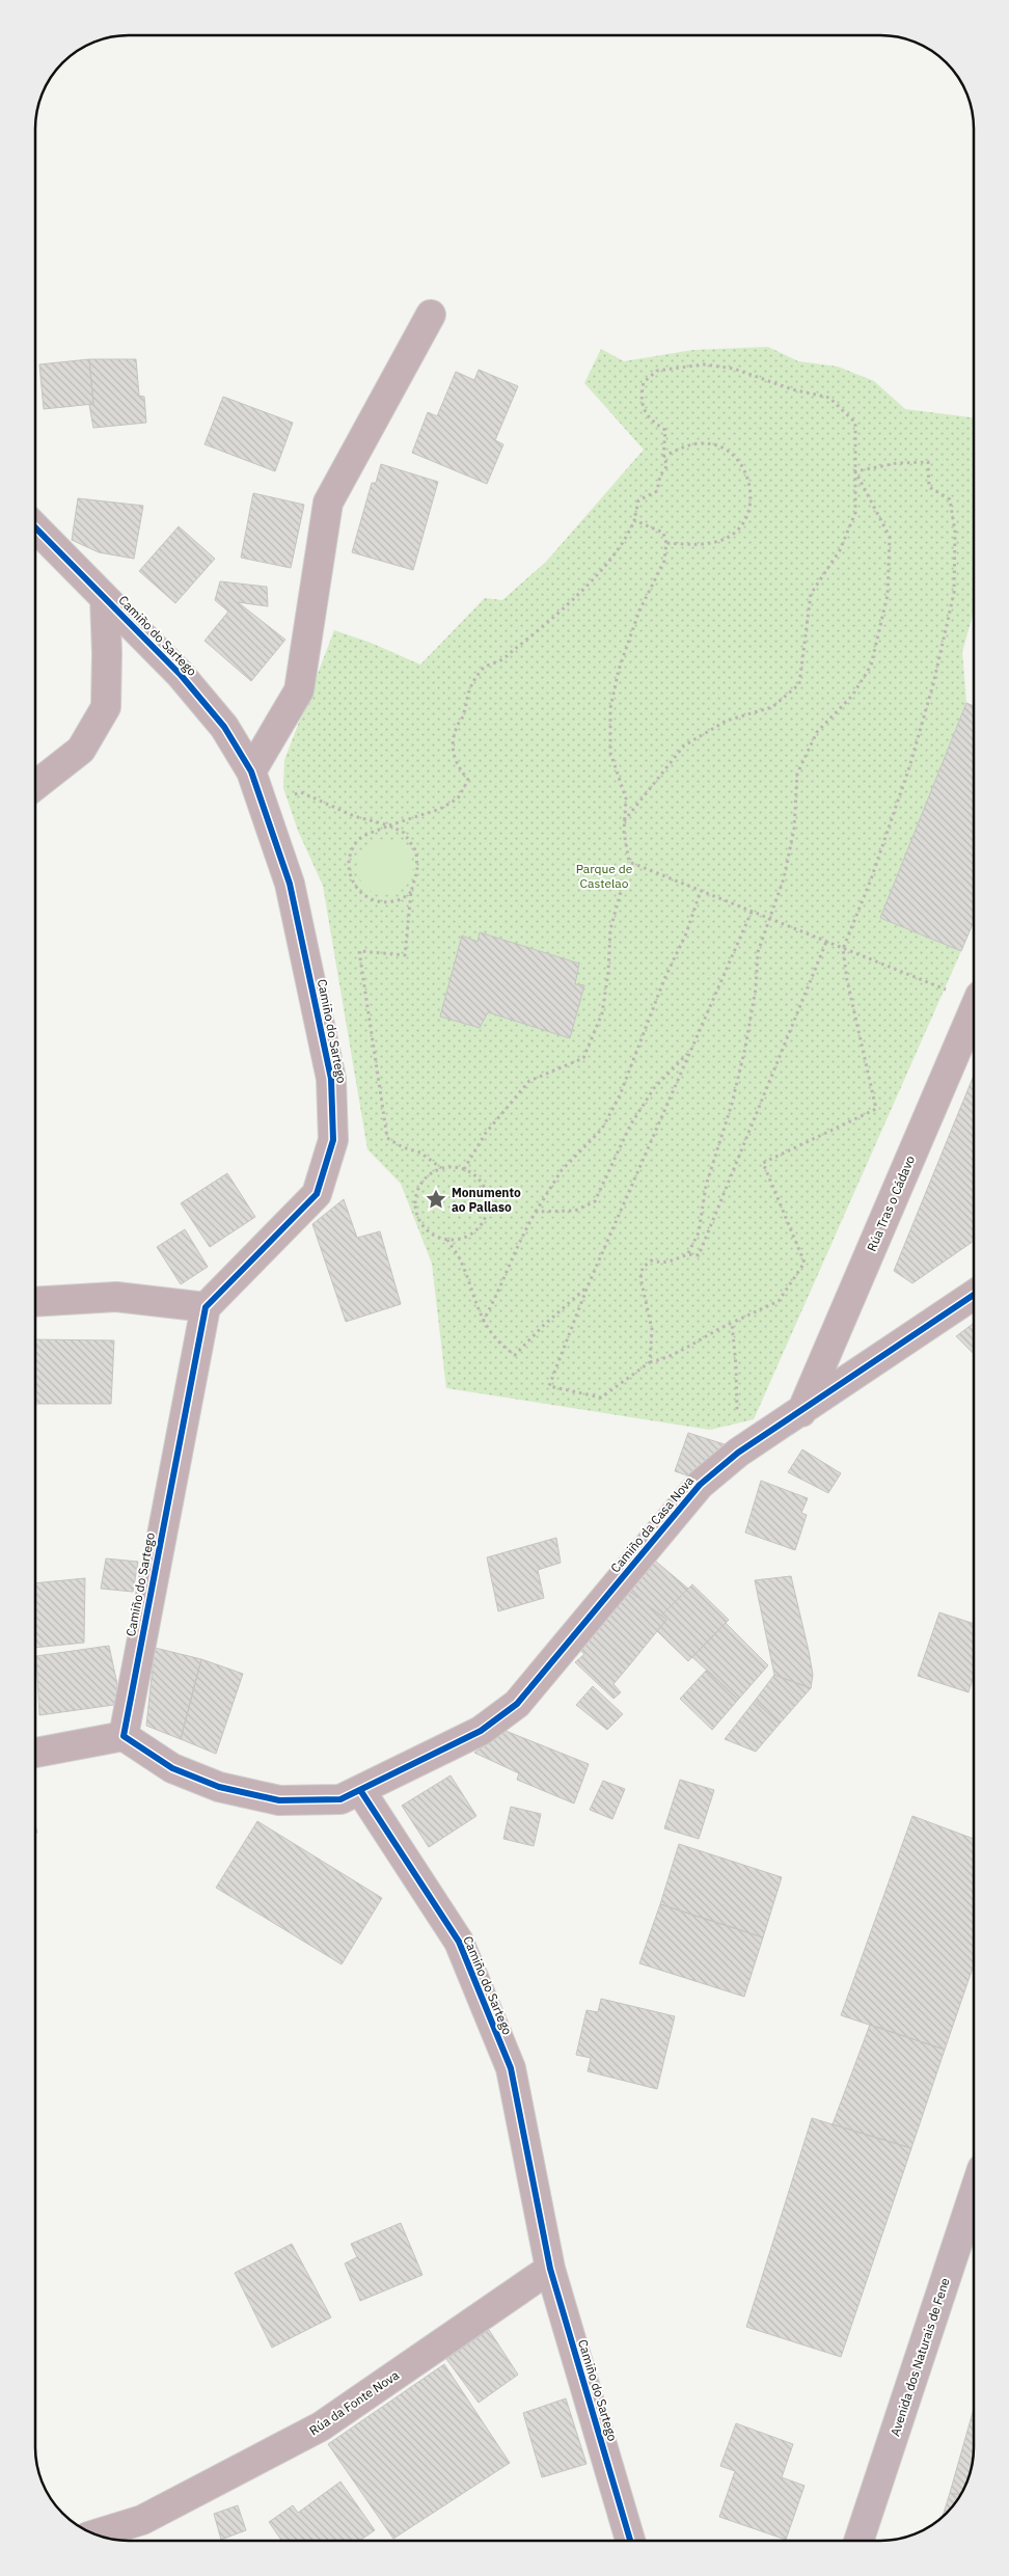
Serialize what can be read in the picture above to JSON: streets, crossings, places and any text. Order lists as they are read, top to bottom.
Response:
{
  "streets": {
    "highway": ["Avenida dos Naturais de Fene"],
    "street": [
      "Camiño do Sartego",
      "Rúa Tras o Cádavo",
      "Camiño da Casa Nova",
      "Rúa da Fonte Nova"
    ]
  },
  "crossings": [
    ["Camiño do Sartego", "Camiño da Casa Nova"],
    ["Camiño do Sartego", "Rúa da Fonte Nova"],
    ["Rúa Tras o Cádavo", "Camiño da Casa Nova"]
  ],
  "parks": ["Parque de Castelao"],
  "places": {
    "place": ["Monumento ao Pallaso"]
  }
}
